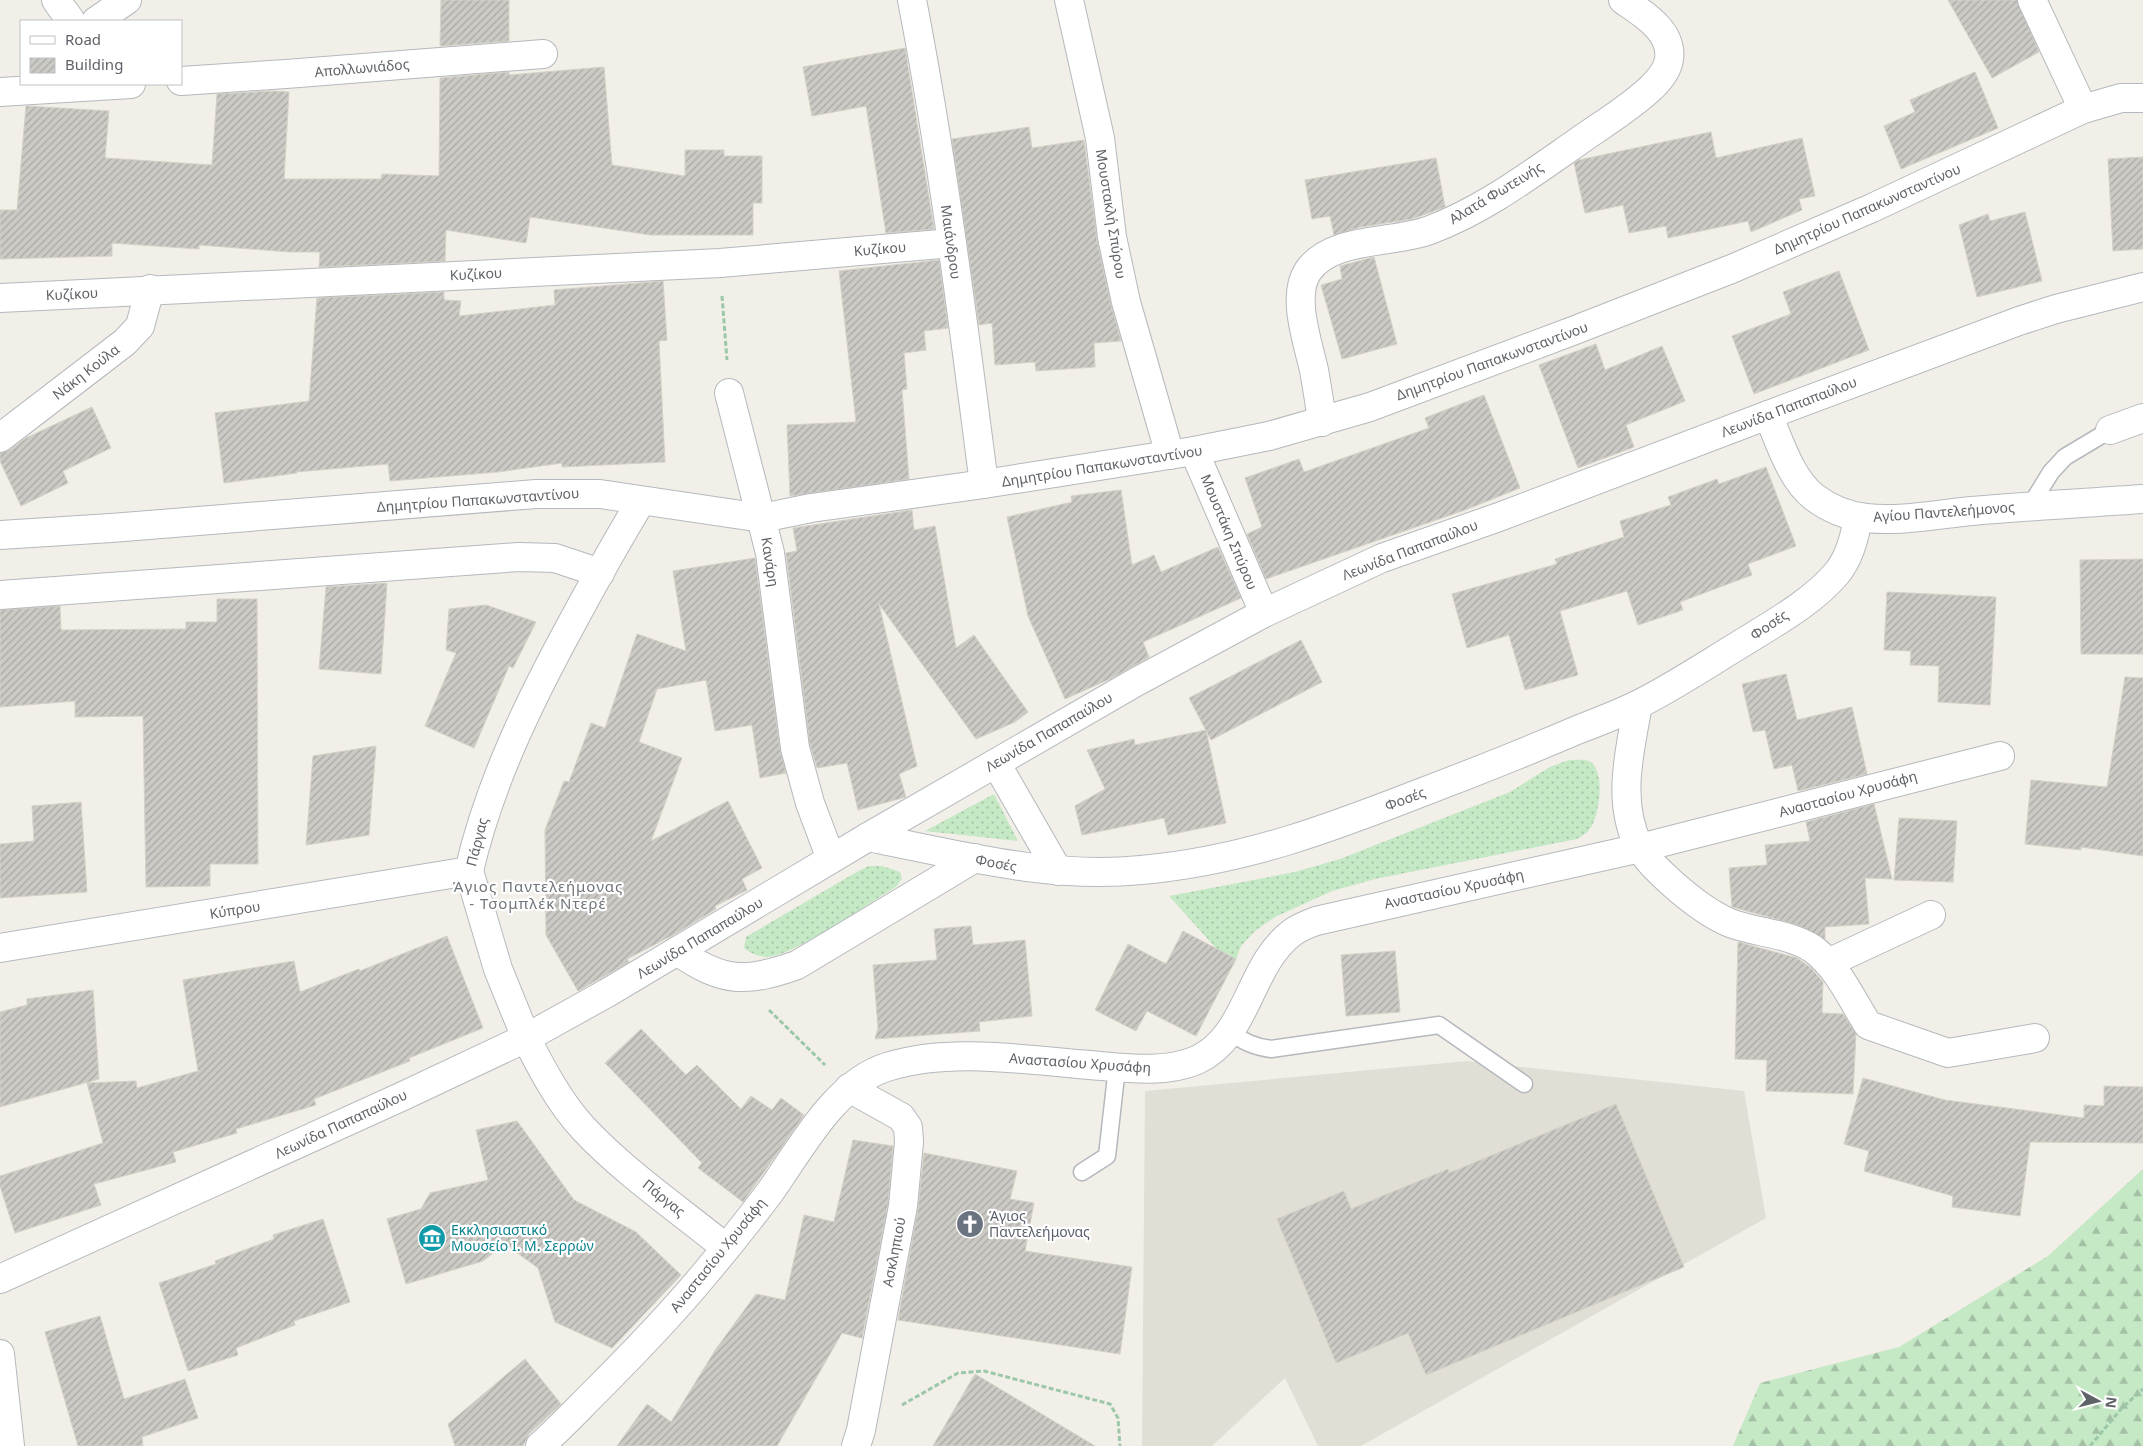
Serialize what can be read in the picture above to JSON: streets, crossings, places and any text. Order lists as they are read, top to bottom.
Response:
{
  "streets": {
    "street": [
      "Απολλωνιάδος",
      "Αλατά Φωτεινής",
      "Δημητρίου Παπακωνσταντίνου",
      "Μουστακλή Σπύρου",
      "Μαιάνδρου",
      "Κυζίκου",
      "Νάκη Κούλα",
      "Λεωνίδα Παπαπαύλου",
      "Αγίου Παντελεήμονος",
      "Μουστάκη Σπύρου",
      "Κανάρη",
      "Φοσές",
      "Αναστασίου Χρυσάφη",
      "Πάργας",
      "Κύπρου",
      "Ασκληπιού"
    ]
  },
  "crossings": [
    ["Αλατά Φωτεινής", "Δημητρίου Παπακωνσταντίνου"],
    ["Δημητρίου Παπακωνσταντίνου", "Μουστακλή Σπύρου"],
    ["Δημητρίου Παπακωνσταντίνου", "Μαιάνδρου"],
    ["Δημητρίου Παπακωνσταντίνου", "Μουστάκη Σπύρου"],
    ["Δημητρίου Παπακωνσταντίνου", "Κανάρη"],
    ["Δημητρίου Παπακωνσταντίνου", "Πάργας"],
    ["Μουστακλή Σπύρου", "Μουστάκη Σπύρου"],
    ["Μαιάνδρου", "Κυζίκου"],
    ["Κυζίκου", "Νάκη Κούλα"],
    ["Λεωνίδα Παπαπαύλου", "Αγίου Παντελεήμονος"],
    ["Λεωνίδα Παπαπαύλου", "Μουστάκη Σπύρου"],
    ["Λεωνίδα Παπαπαύλου", "Κανάρη"],
    ["Λεωνίδα Παπαπαύλου", "Φοσές"],
    ["Λεωνίδα Παπαπαύλου", "Πάργας"],
    ["Αγίου Παντελεήμονος", "Φοσές"],
    ["Αναστασίου Χρυσάφη", "Πάργας"],
    ["Αναστασίου Χρυσάφη", "Ασκληπιού"],
    ["Πάργας", "Κύπρου"]
  ],
  "districts": ["Άγιος Παντελεήμονας - Τσομπλέκ Ντερέ"],
  "places": {
    "church": ["Άγιος Παντελεήμονας"],
    "museum": ["Εκκλησιαστικό Μουσείο Ι. Μ. Σερρών"]
  },
  "legend": ["Road", "Building"],
  "north": "right"
}
